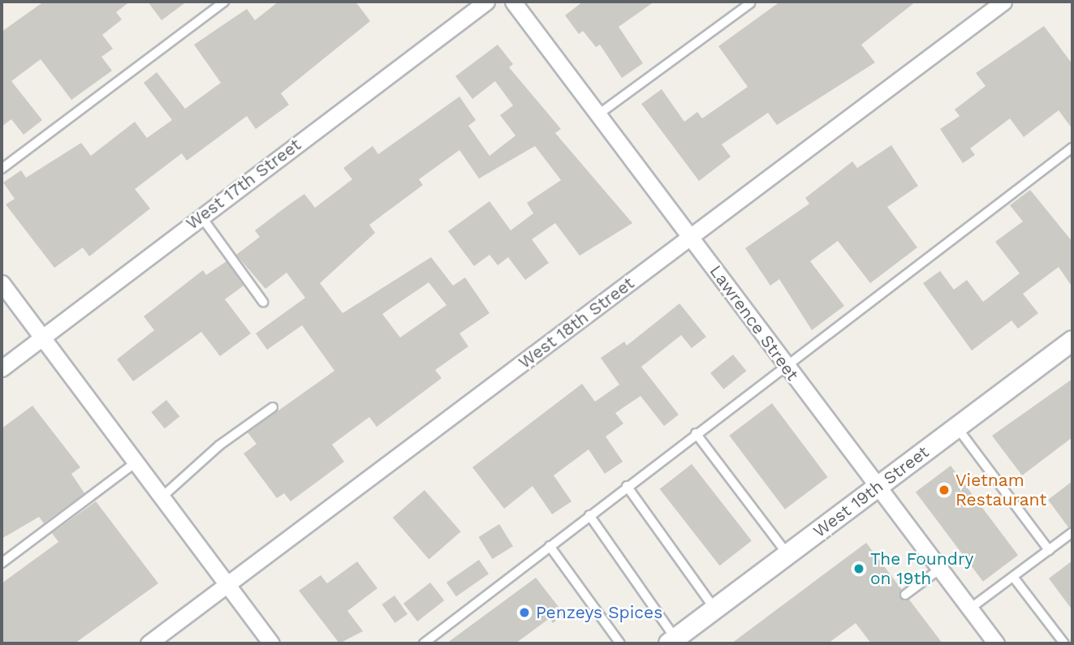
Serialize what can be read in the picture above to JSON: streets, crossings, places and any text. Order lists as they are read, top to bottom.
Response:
{
  "streets": {
    "street": [
      "West 17th Street",
      "West 18th Street",
      "Lawrence Street",
      "West 19th Street"
    ]
  },
  "crossings": [
    ["West 18th Street", "Lawrence Street"],
    ["Lawrence Street", "West 19th Street"]
  ],
  "places": ["Vietnam Restaurant", "The Foundry on 19th", "Penzeys Spices"]
}
